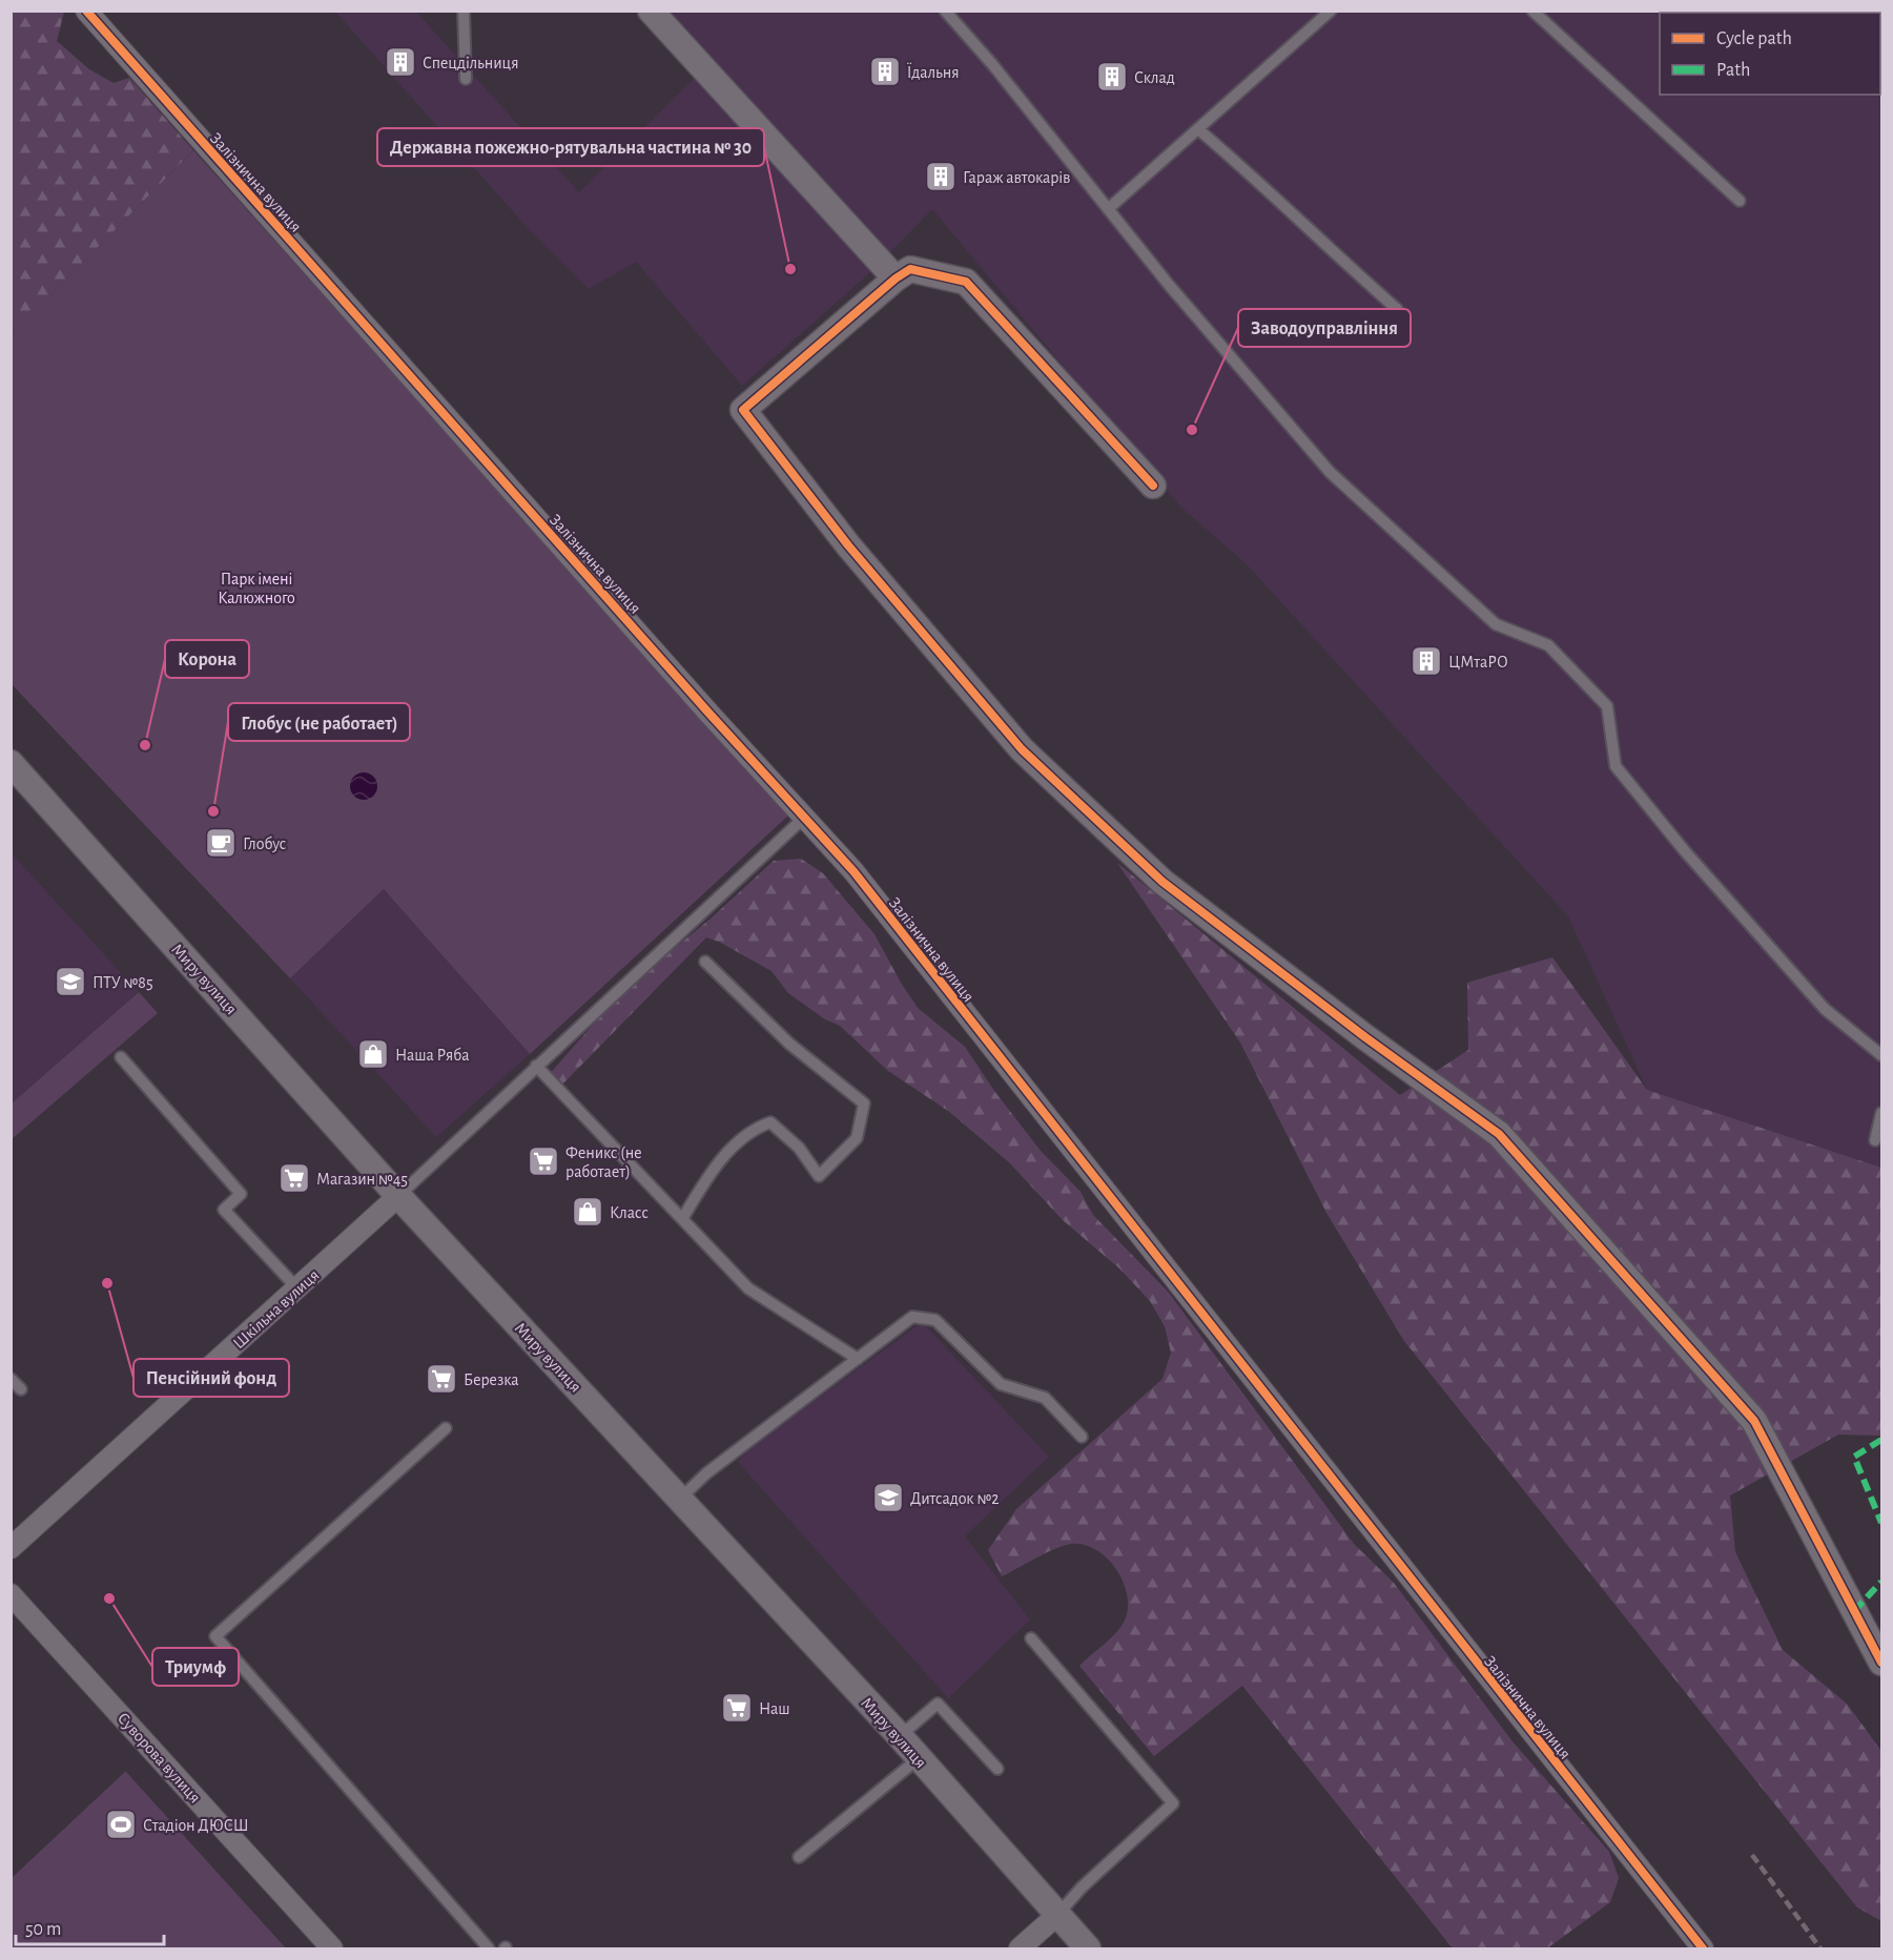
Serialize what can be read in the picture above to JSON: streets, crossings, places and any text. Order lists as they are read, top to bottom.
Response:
{
  "streets": {
    "street": [
      "Залізнична вулиця",
      "Миру вулиця",
      "Шкільна вулиця",
      "Суворова вулиця"
    ]
  },
  "crossings": [
    ["Миру вулиця", "Шкільна вулиця"]
  ],
  "parks": ["Парк імені Калюжного"],
  "places": {
    "building": [
      "Спецдільниця",
      "Їдальня",
      "Склад",
      "Гараж автокарів",
      "ЦМтаРО"
    ],
    "other": [
      "Державна пожежно-рятувальна частина № 30",
      "Заводоуправління",
      "Корона",
      "Глобус (не работает)",
      "Пенсійний фонд",
      "Триумф"
    ],
    "cafe": ["Глобус"],
    "school or university": ["ПТУ №85", "Дитсадок №2"],
    "shop": ["Наша Ряба", "Класс"],
    "supermarket": [
      "Феникс (не работает)",
      "Магазин №45",
      "Березка",
      "Наш"
    ],
    "sports": ["Стадіон ДЮСШ"]
  },
  "legend": ["Cycle path", "Path"],
  "scale_bar": "50 m"
}
